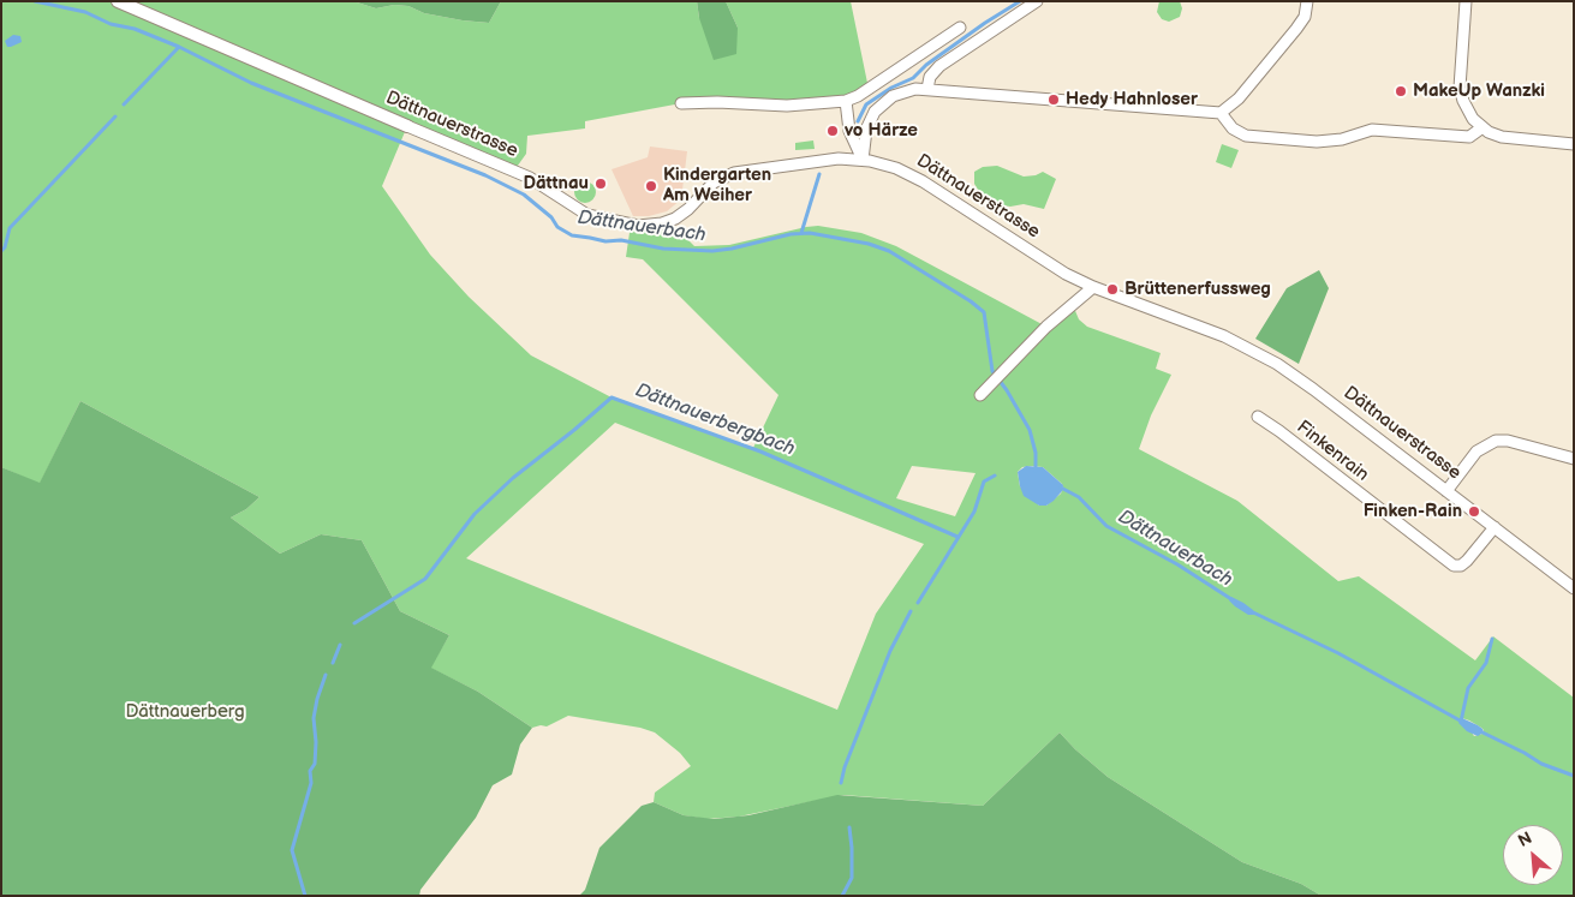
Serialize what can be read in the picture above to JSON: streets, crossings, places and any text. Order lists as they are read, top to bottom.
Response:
{
  "streets": {
    "street": ["Dättnauerstrasse", "Finkenrain"]
  },
  "crossings": [
    ["Dättnauerstrasse", "Finkenrain"]
  ],
  "water": ["Dättnauerbach", "Dättnauerbergbach"],
  "parks": ["Dättnauerberg"],
  "places": [
    "MakeUp Wanzki",
    "Hedy Hahnloser",
    "vo Härze",
    "Dättnau",
    "Kindergarten Am Weiher",
    "Brüttenerfussweg",
    "Finken-Rain"
  ],
  "north": "top left"
}
